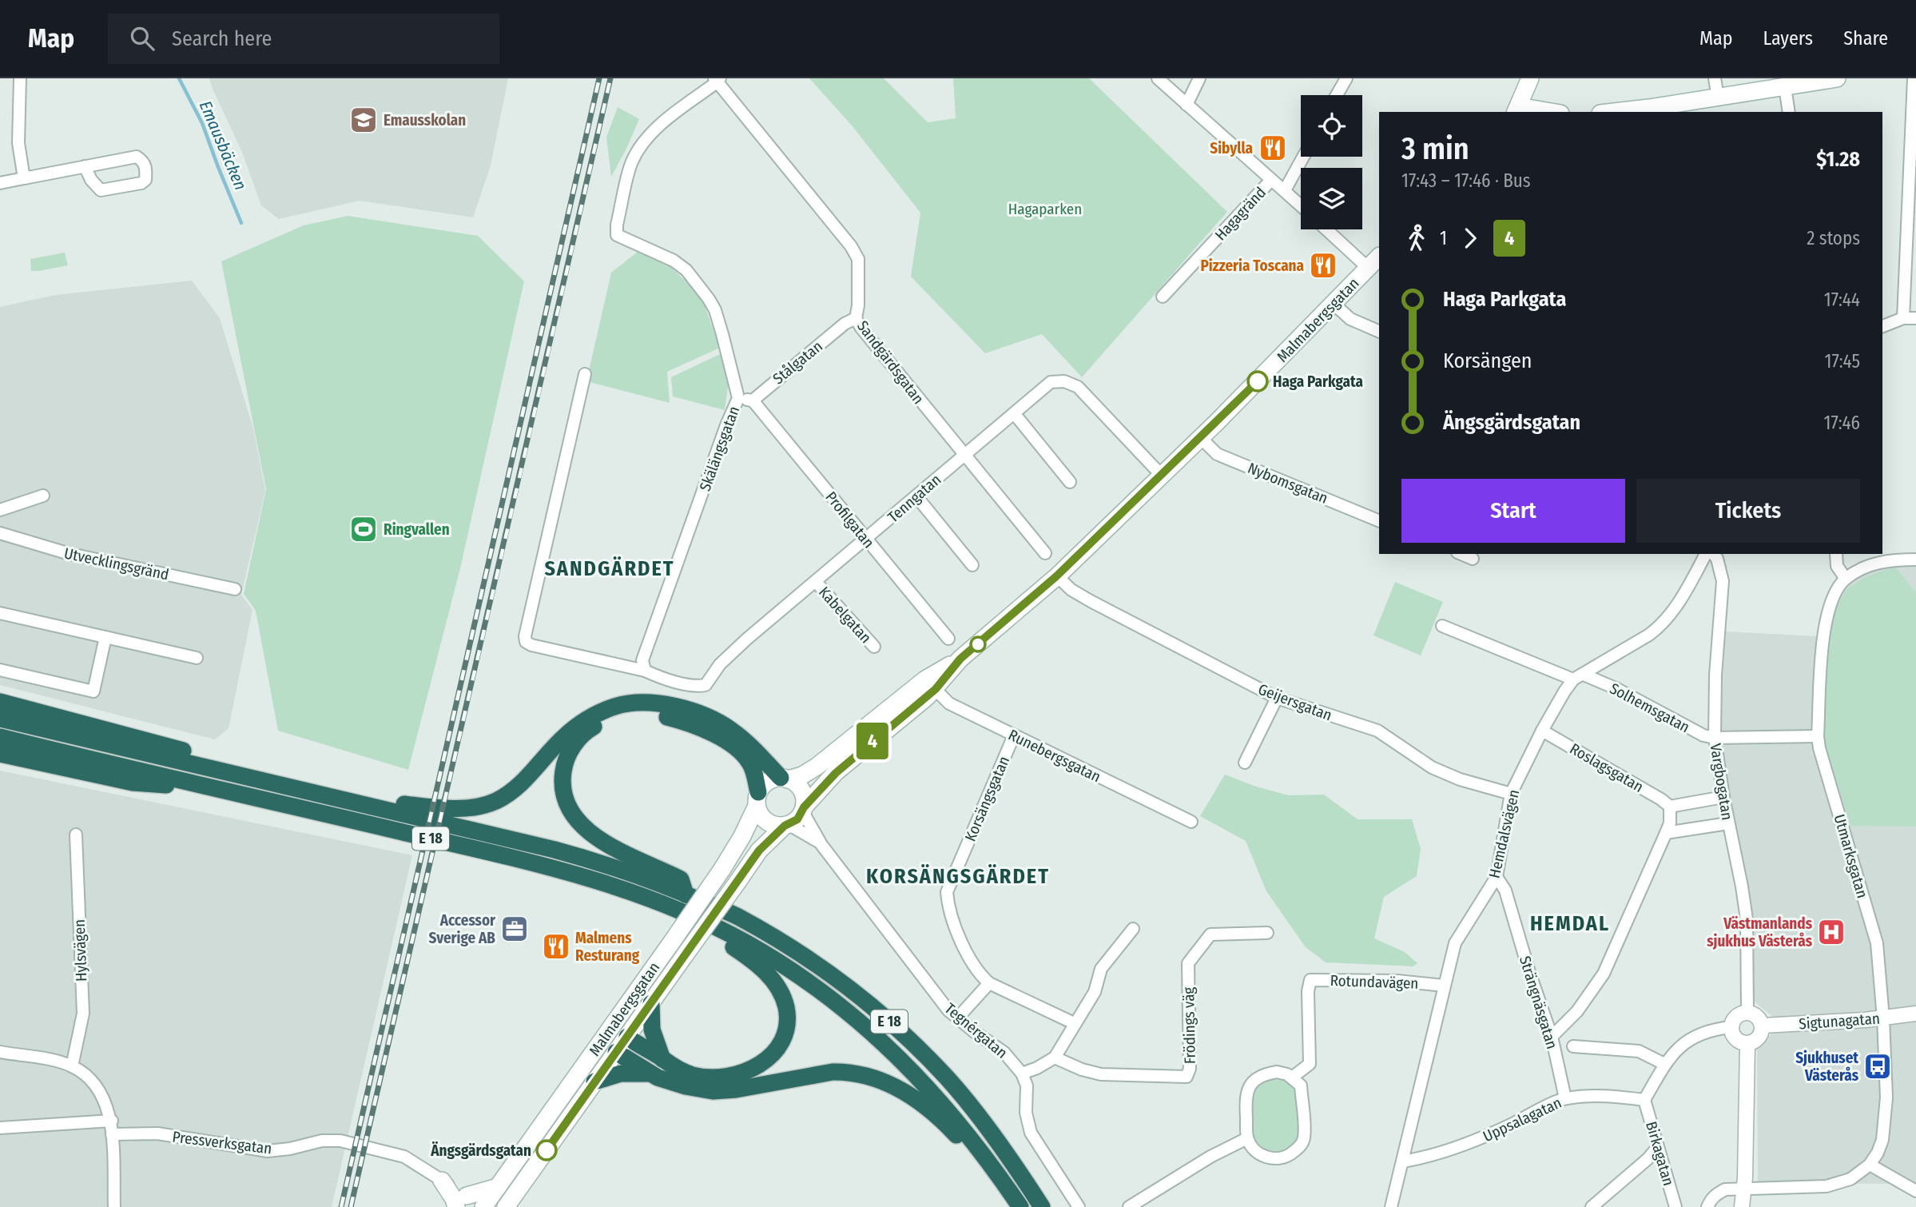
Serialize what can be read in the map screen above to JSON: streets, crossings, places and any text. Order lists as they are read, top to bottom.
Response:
{
  "streets": {
    "highway": ["E 18"],
    "main road": ["Malmabergsgatan"],
    "street": [
      "Hagagränd",
      "Stålgatan",
      "Sandgärdsgatan",
      "Skälängsgatan",
      "Nybomsgatan",
      "Tenngatan",
      "Profilgatan",
      "Utvecklingsgränd",
      "Kabelgatan",
      "Geijersgatan",
      "Solhemsgatan",
      "Runebergsgatan",
      "Roslagsgatan",
      "Vargbogatan",
      "Korsängsgatan",
      "Hemdalsvägen",
      "Utmarksgatan",
      "Hylsvägen",
      "Rotundavägen",
      "Strängnäsgatan",
      "Sigtunagatan",
      "Frödings väg",
      "Tegnérgatan",
      "Uppsalagatan",
      "Pressverksgatan",
      "Birkagatan"
    ]
  },
  "crossings": [
    ["Malmabergsgatan", "Nybomsgatan"],
    ["Malmabergsgatan", "Tenngatan"],
    ["Malmabergsgatan", "Geijersgatan"],
    ["Malmabergsgatan", "Runebergsgatan"],
    ["Malmabergsgatan", "E 18"],
    ["Malmabergsgatan", "Tegnérgatan"],
    ["Stålgatan", "Sandgärdsgatan"],
    ["Stålgatan", "Profilgatan"],
    ["Sandgärdsgatan", "Skälängsgatan"],
    ["Sandgärdsgatan", "Tenngatan"],
    ["Skälängsgatan", "Tenngatan"],
    ["Tenngatan", "Profilgatan"],
    ["Tenngatan", "Kabelgatan"],
    ["Geijersgatan", "Hemdalsvägen"],
    ["Solhemsgatan", "Vargbogatan"],
    ["Solhemsgatan", "Hemdalsvägen"],
    ["Solhemsgatan", "Utmarksgatan"],
    ["Runebergsgatan", "Korsängsgatan"],
    ["Roslagsgatan", "Hemdalsvägen"],
    ["Vargbogatan", "Sigtunagatan"],
    ["Hemdalsvägen", "Rotundavägen"],
    ["Hemdalsvägen", "Strängnäsgatan"],
    ["Hemdalsvägen", "Uppsalagatan"],
    ["E 18", "Tegnérgatan"],
    ["Utmarksgatan", "Sigtunagatan"],
    ["Strängnäsgatan", "Uppsalagatan"],
    ["Uppsalagatan", "Birkagatan"]
  ],
  "districts": ["SANDGÄRDET", "KORSÄNGSGÄRDET", "HEMDAL"],
  "water": ["Emausbäcken"],
  "parks": ["Hagaparken"],
  "places": {
    "school or university": ["Emausskolan"],
    "restaurant": ["Sibylla", "Pizzeria Toscana", "Malmens Resturang"],
    "other": ["Haga Parkgata", "Ängsgärdsgatan"],
    "sports": ["Ringvallen"],
    "office": ["Accessor Sverige AB"],
    "hospital": ["Västmanlands sjukhus Västerås"],
    "bus stop": ["Sjukhuset Västerås"]
  },
  "lines": ["bus line 4"],
  "page": {
    "header": "Map",
    "search": "Search here",
    "nav": ["Map", "Layers", "Share"],
    "on_map": "4",
    "heading": ["3 min", "17:43 – 17:46 · Bus", "$1.28"],
    "legs": ["1", "4", "2 stops"],
    "list": [
      {
        "name": "Haga Parkgata",
        "value": "17:44"
      },
      {
        "name": "Korsängen",
        "value": "17:45"
      },
      {
        "name": "Ängsgärdsgatan",
        "value": "17:46"
      }
    ],
    "buttons": ["Start", "Tickets"]
  }
}
